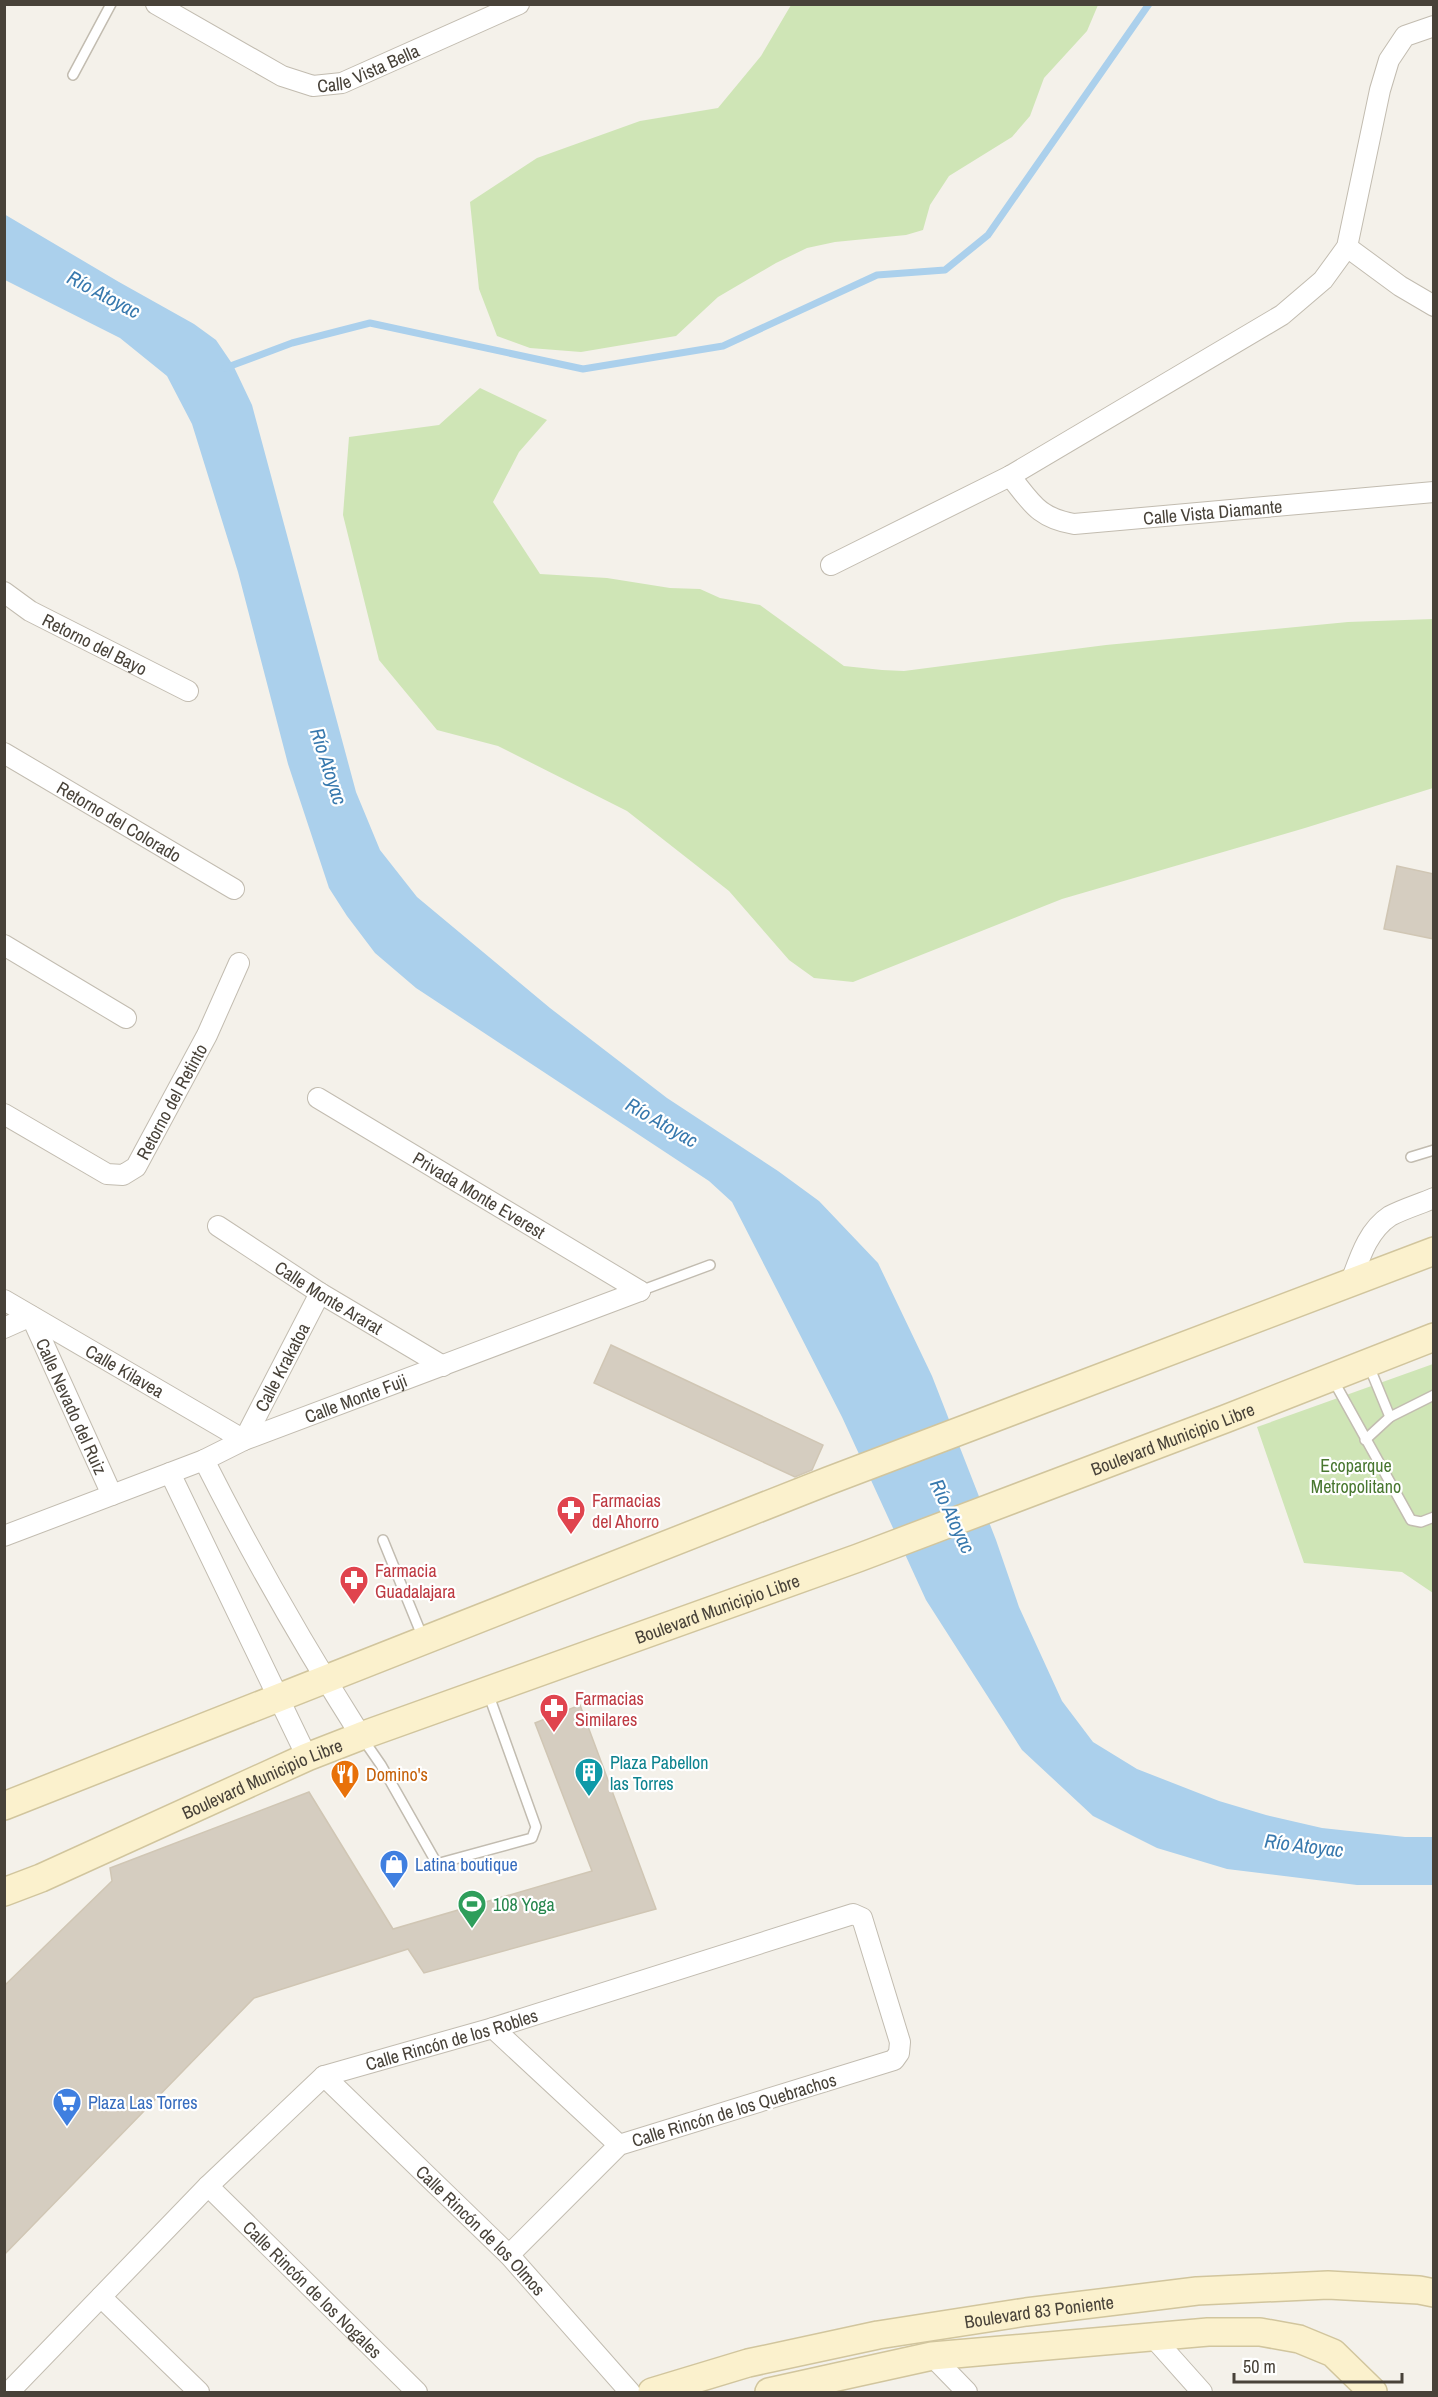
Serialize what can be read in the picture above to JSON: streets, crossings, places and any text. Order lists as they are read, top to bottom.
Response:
{
  "streets": {
    "main road": ["Boulevard Municipio Libre", "Boulevard 83 Poniente"],
    "street": [
      "Calle Vista Bella",
      "Calle Vista Diamante",
      "Retorno del Bayo",
      "Retorno del Colorado",
      "Retorno del Retinto",
      "Privada Monte Everest",
      "Calle Monte Ararat",
      "Calle Krakatoa",
      "Calle Kilavea",
      "Calle Monte Fuji",
      "Calle Nevado del Ruiz",
      "Calle Rincón de los Robles",
      "Calle Rincón de los Quebrachos",
      "Calle Rincón de los Olmos",
      "Calle Rincón de los Nogales"
    ]
  },
  "crossings": [
    ["Privada Monte Everest", "Calle Monte Fuji"],
    ["Calle Monte Ararat", "Calle Krakatoa"],
    ["Calle Monte Ararat", "Calle Monte Fuji"],
    ["Calle Krakatoa", "Calle Kilavea"],
    ["Calle Krakatoa", "Calle Monte Fuji"],
    ["Calle Kilavea", "Calle Monte Fuji"],
    ["Calle Kilavea", "Calle Nevado del Ruiz"],
    ["Calle Monte Fuji", "Calle Nevado del Ruiz"],
    ["Calle Rincón de los Robles", "Calle Rincón de los Quebrachos"],
    ["Calle Rincón de los Robles", "Calle Rincón de los Olmos"],
    ["Calle Rincón de los Robles", "Calle Rincón de los Nogales"],
    ["Calle Rincón de los Quebrachos", "Calle Rincón de los Olmos"]
  ],
  "water": ["Río Atoyac"],
  "parks": ["Ecoparque Metropolitano"],
  "places": {
    "pharmacy": ["Farmacias del Ahorro", "Farmacia Guadalajara", "Farmacias Similares"],
    "building": ["Plaza Pabellon las Torres"],
    "restaurant": ["Domino's"],
    "shop": ["Latina boutique"],
    "sports": ["108 Yoga"],
    "supermarket": ["Plaza Las Torres"]
  },
  "scale_bar": "50 m"
}
